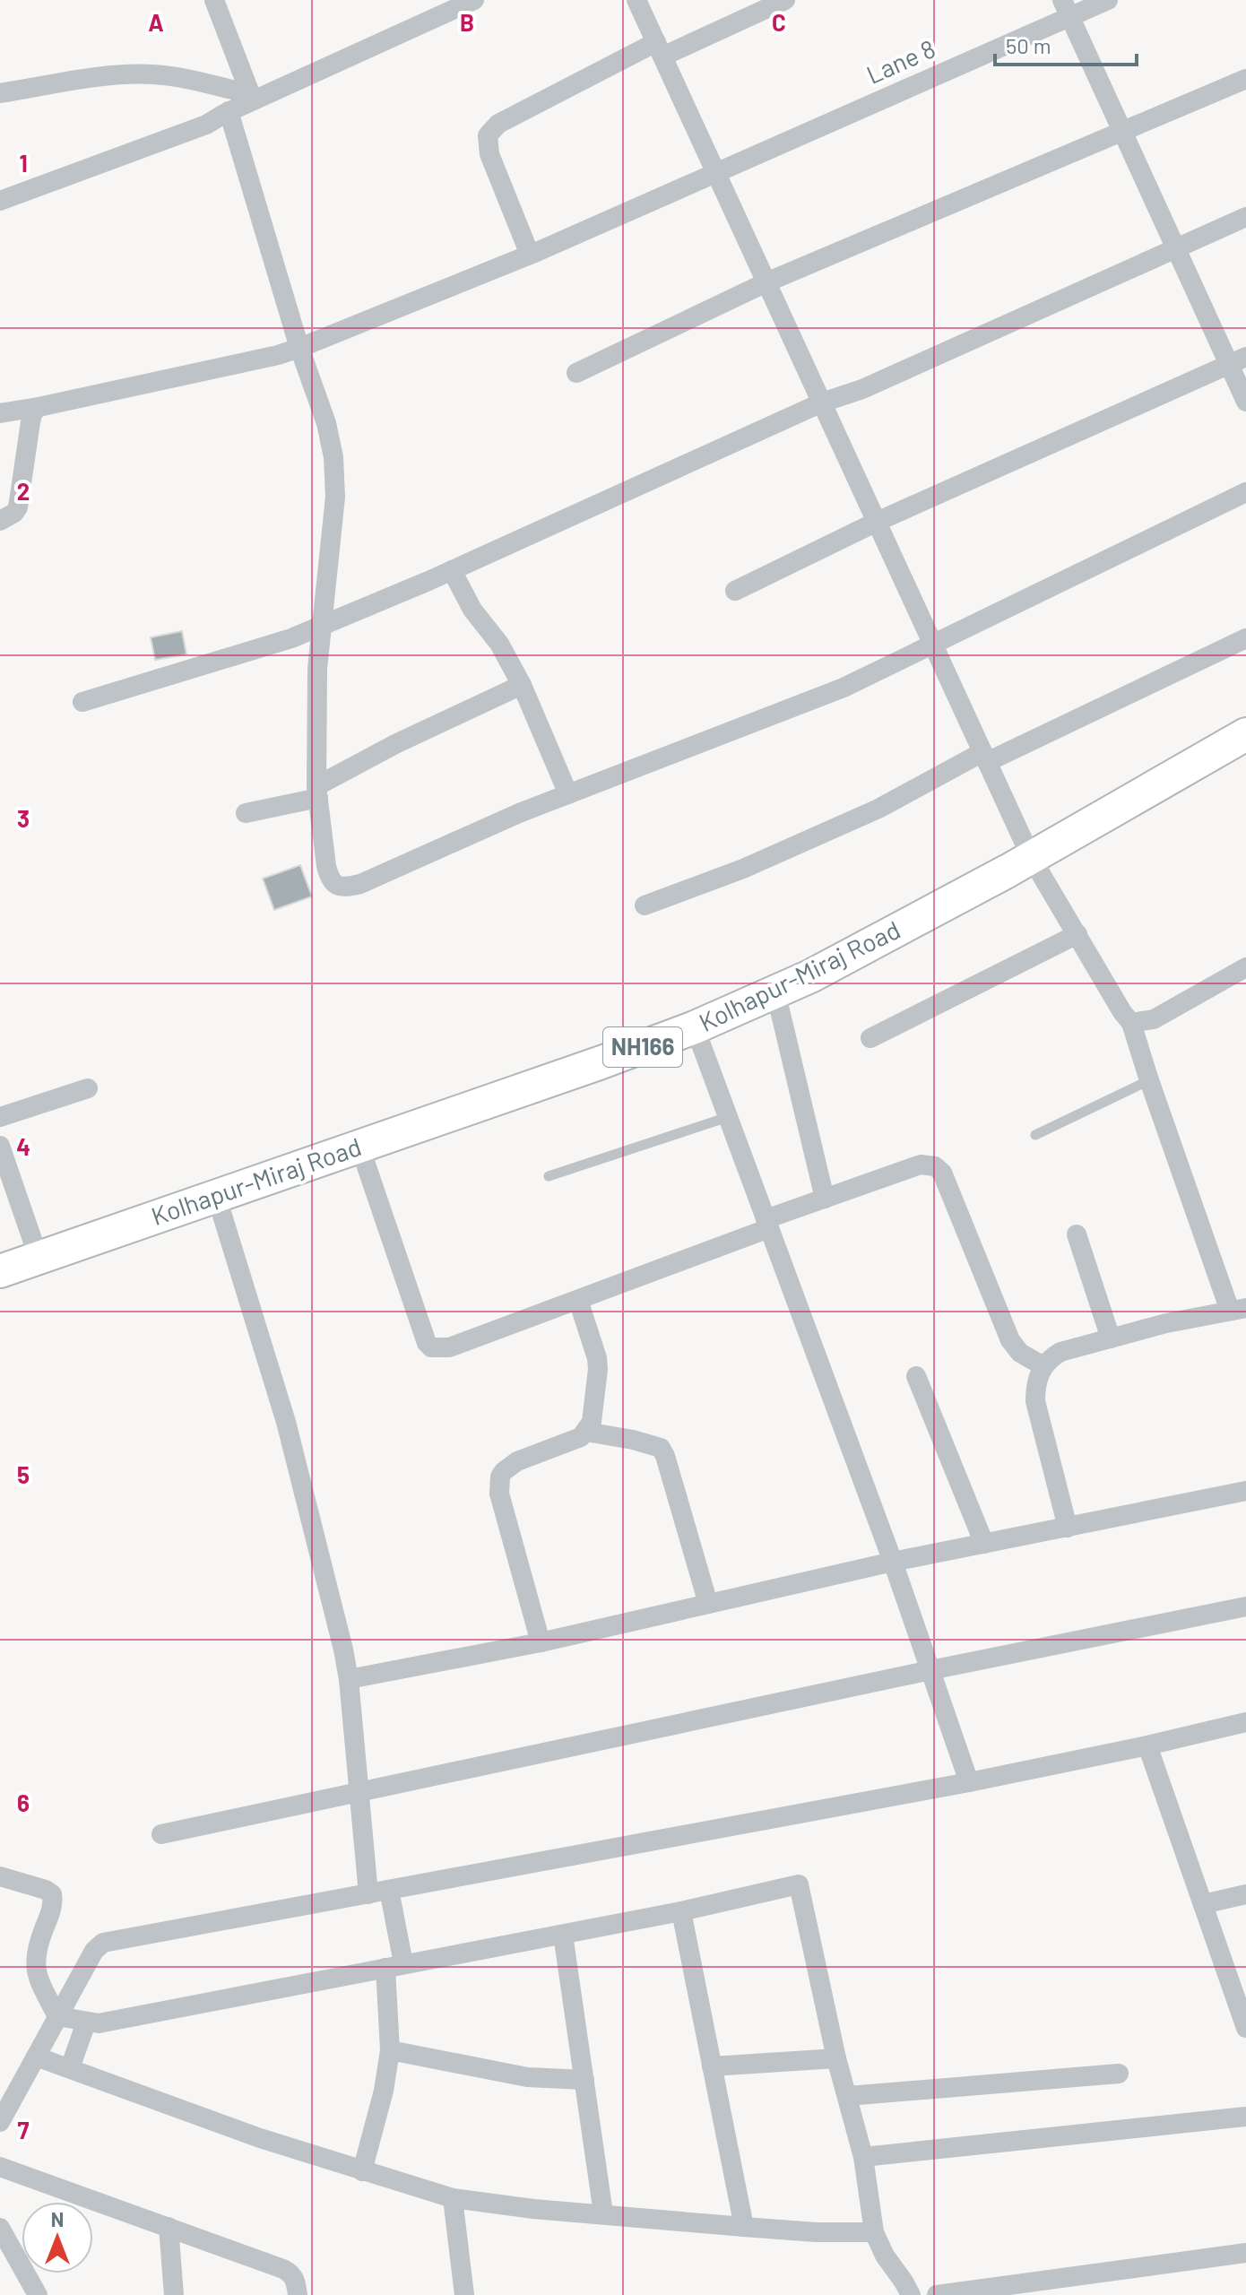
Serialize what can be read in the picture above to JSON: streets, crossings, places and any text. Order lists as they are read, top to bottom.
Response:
{
  "streets": {
    "highway": ["Kolhapur-Miraj Road", "NH166"],
    "street": ["Lane 8"]
  },
  "scale_bar": "50 m",
  "north": "top",
  "grid": {
    "columns": ["A", "B", "C"],
    "rows": [
      "1",
      "2",
      "3",
      "4",
      "5",
      "6",
      "7"
    ]
  }
}
